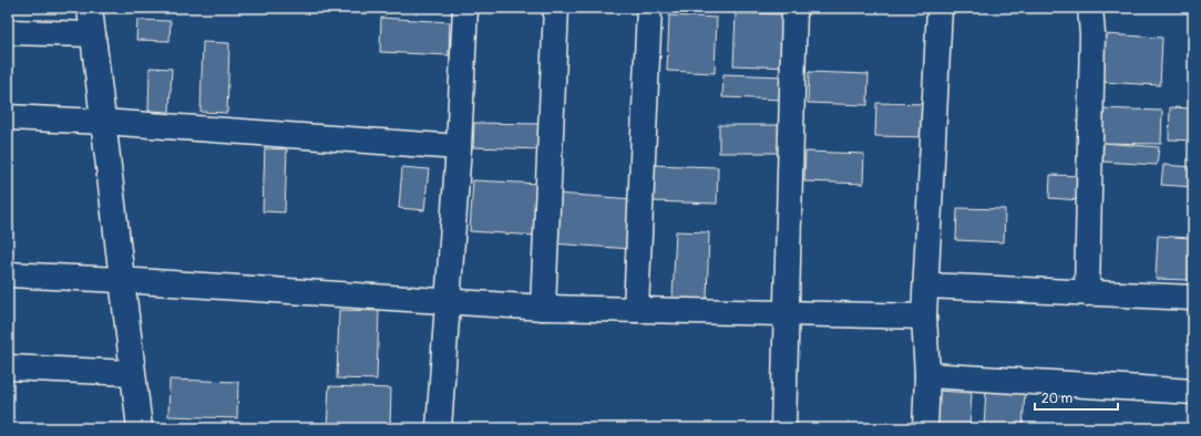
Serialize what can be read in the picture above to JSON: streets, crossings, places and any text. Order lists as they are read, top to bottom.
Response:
{
  "scale_bar": "20 m"
}
